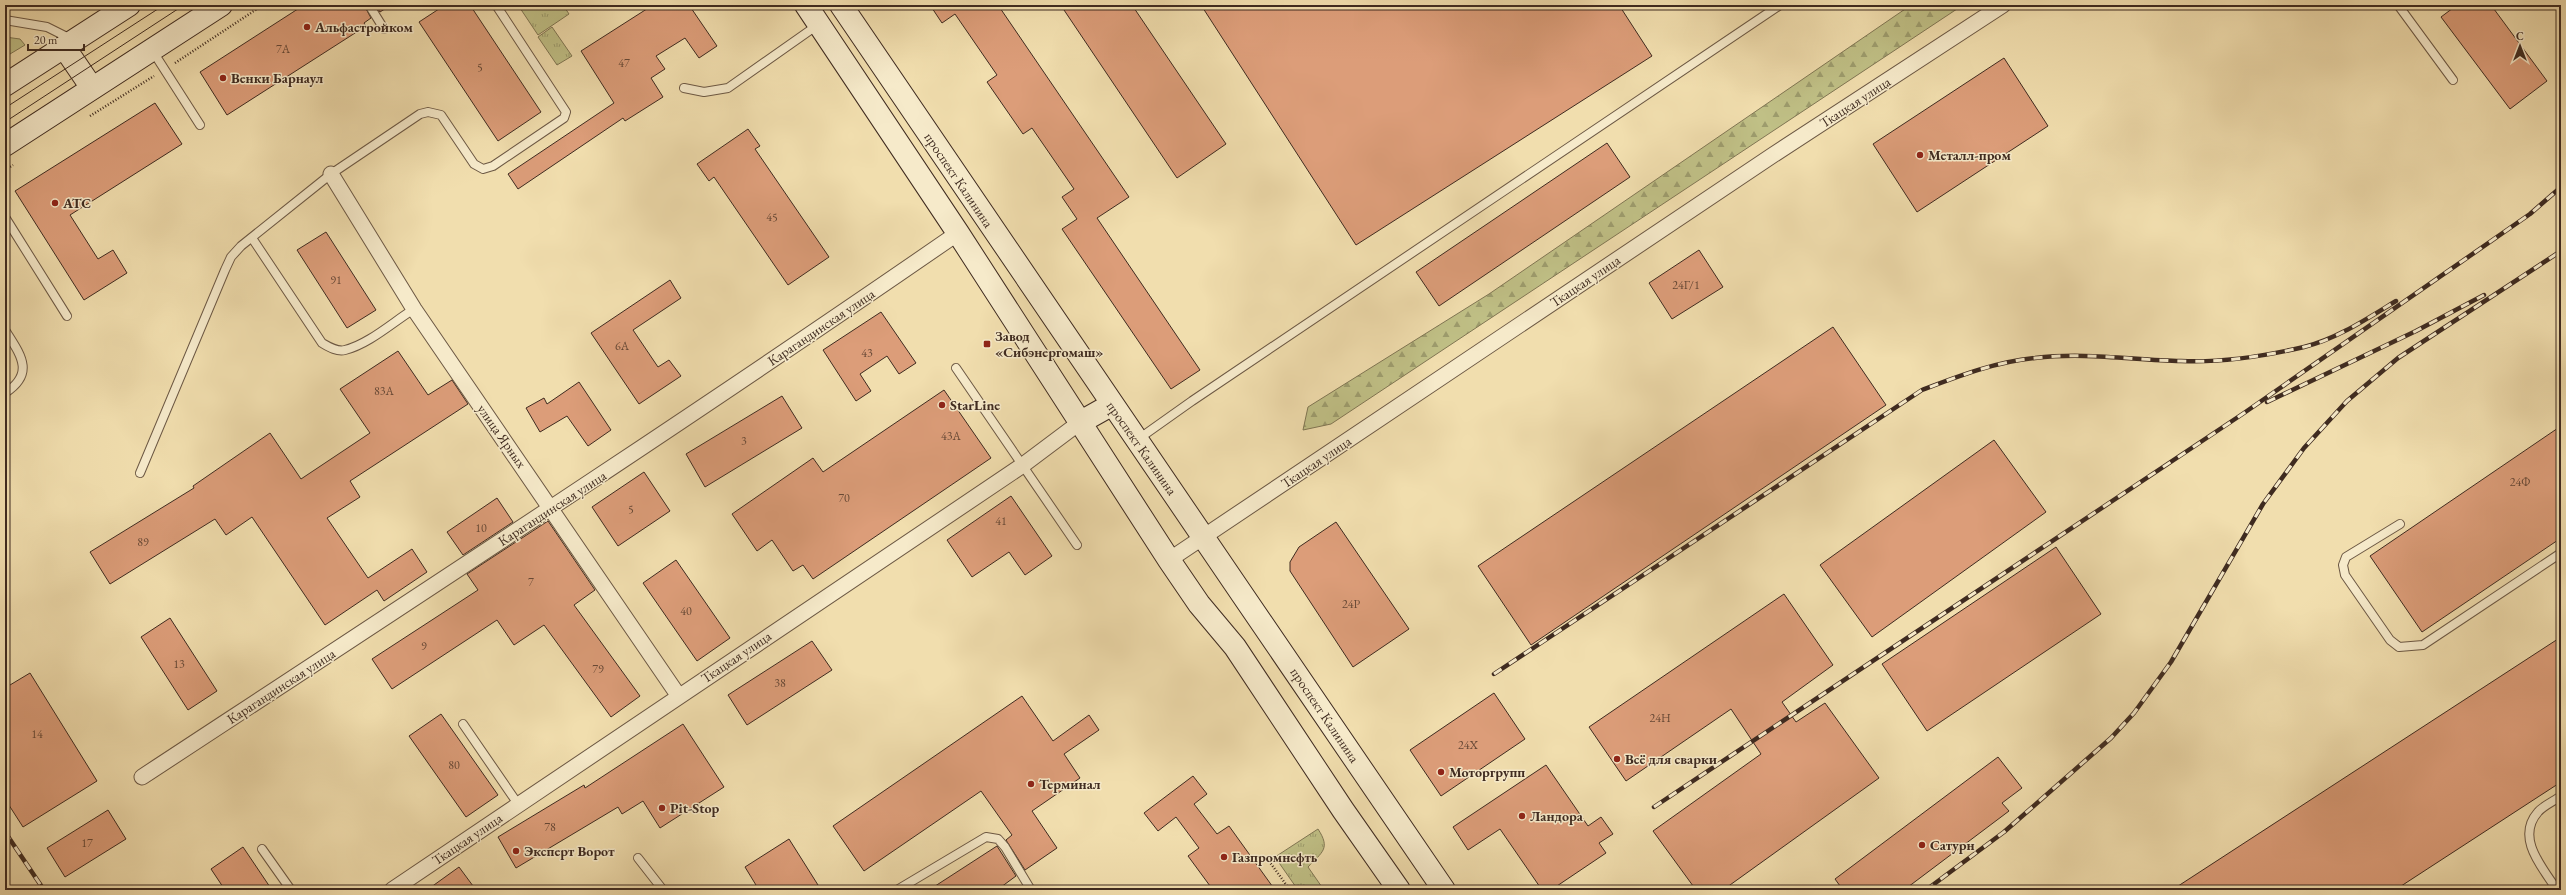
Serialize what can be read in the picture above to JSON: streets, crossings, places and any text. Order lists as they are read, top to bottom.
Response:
{
  "streets": {
    "main road": ["проспект Калинина"],
    "street": ["Ткацкая улица", "Карагандинская улица", "улица Ярных"]
  },
  "crossings": [
    ["Ткацкая улица", "проспект Калинина"],
    ["Ткацкая улица", "улица Ярных"],
    ["Карагандинская улица", "улица Ярных"]
  ],
  "places": {
    "other": [
      "Альфастройком",
      "Венки Барнаул",
      "Металл-пром",
      "АТС",
      "StarLine",
      "Всё для сварки",
      "Моторгрупп",
      "Терминал",
      "Pit-Stop",
      "Ландора",
      "Сатурн",
      "Эксперт Ворот",
      "Газпромнефть"
    ],
    "transit": ["Завод «Сибэнергомаш»"]
  },
  "house_numbers": [
    "7А",
    "47",
    "5",
    "45",
    "91",
    "24Г/1",
    "6А",
    "43",
    "83А",
    "43А",
    "3",
    "24Ф",
    "70",
    "5",
    "41",
    "10",
    "89",
    "7",
    "24Р",
    "40",
    "9",
    "13",
    "79",
    "38",
    "24Н",
    "14",
    "24Х",
    "80",
    "78",
    "17"
  ],
  "scale_bar": "20 m",
  "north": "top"
}
